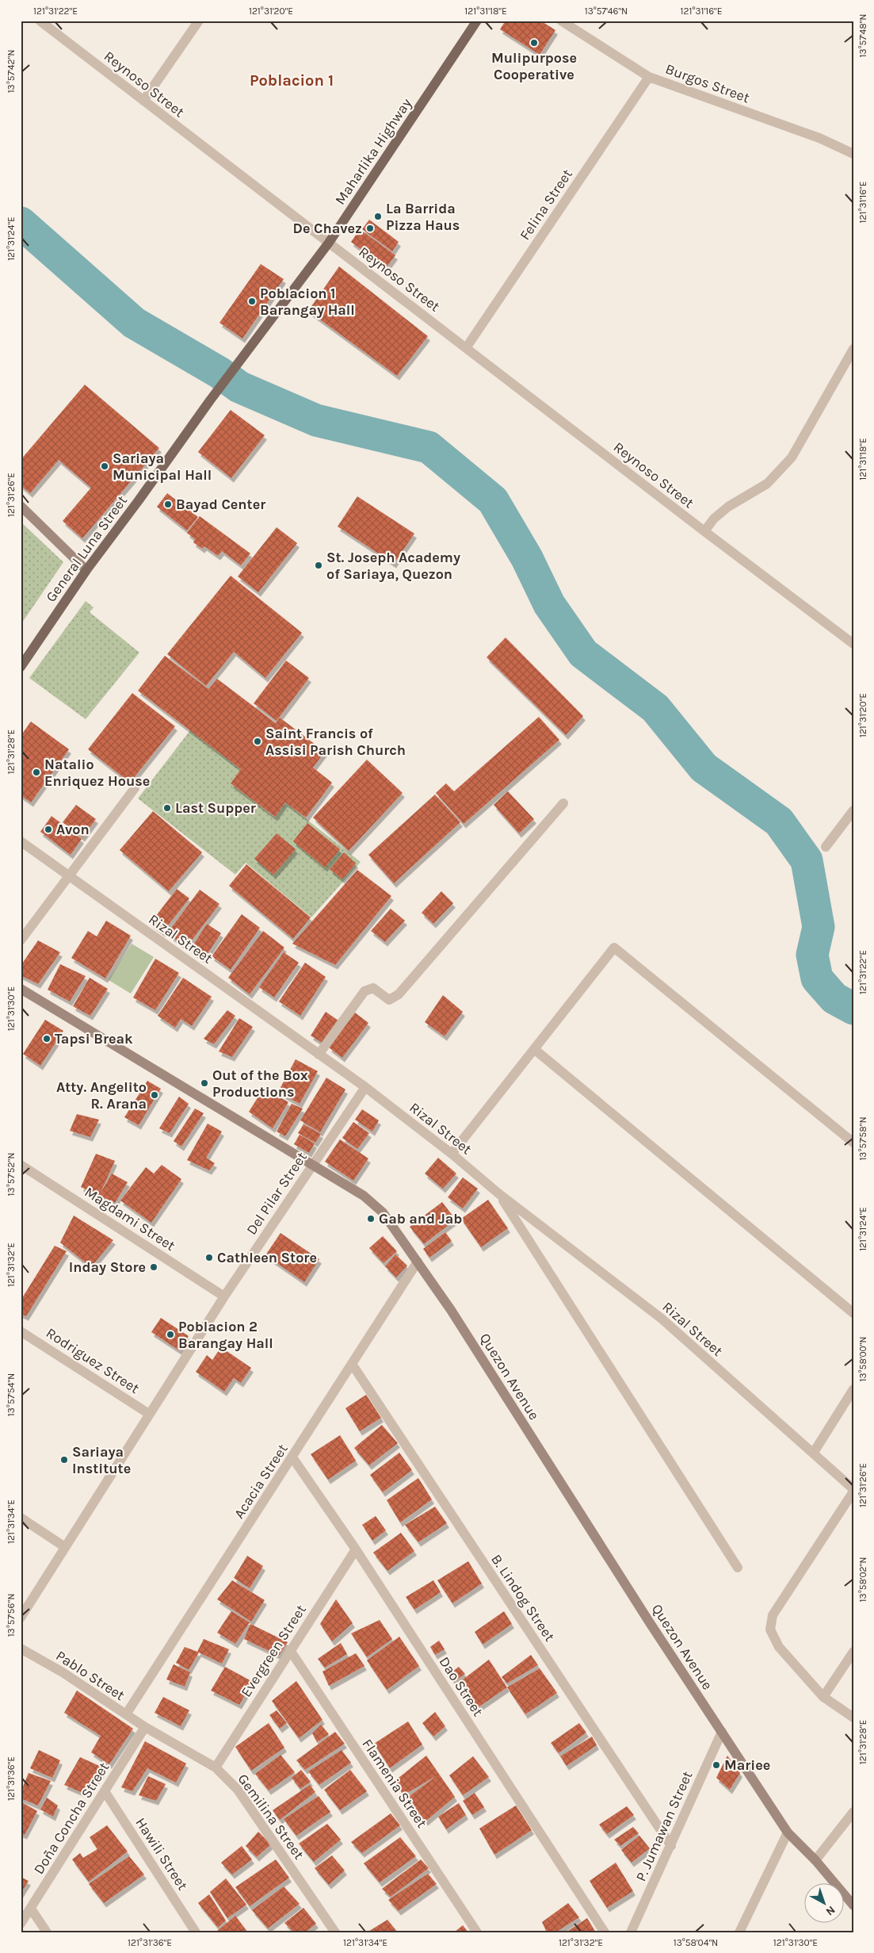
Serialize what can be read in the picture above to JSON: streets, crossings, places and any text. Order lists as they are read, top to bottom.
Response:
{
  "streets": {
    "main road": ["Maharlika Highway", "General Luna Street"],
    "street": [
      "Burgos Street",
      "Reynoso Street",
      "Felina Street",
      "Rizal Street",
      "Del Pilar Street",
      "Magdami Street",
      "Rodriguez Street",
      "Quezon Avenue",
      "Acacia Street",
      "B. Lindog Street",
      "Evergreen Street",
      "Pablo Street",
      "Dao Street",
      "Flamenia Street",
      "Gemilina Street",
      "Doña Concha Street",
      "P. Jumawan Street",
      "Hawili Street"
    ]
  },
  "crossings": [
    ["Burgos Street", "Felina Street"],
    ["Reynoso Street", "Maharlika Highway"],
    ["Reynoso Street", "Felina Street"],
    ["Maharlika Highway", "General Luna Street"],
    ["Rizal Street", "Del Pilar Street"],
    ["Del Pilar Street", "Magdami Street"],
    ["Del Pilar Street", "Rodriguez Street"],
    ["Del Pilar Street", "Quezon Avenue"],
    ["Quezon Avenue", "Acacia Street"],
    ["Quezon Avenue", "P. Jumawan Street"],
    ["Acacia Street", "B. Lindog Street"],
    ["Acacia Street", "Pablo Street"],
    ["Acacia Street", "Dao Street"],
    ["B. Lindog Street", "P. Jumawan Street"],
    ["Evergreen Street", "Dao Street"],
    ["Evergreen Street", "Flamenia Street"],
    ["Evergreen Street", "Gemilina Street"],
    ["Pablo Street", "Gemilina Street"],
    ["Pablo Street", "Doña Concha Street"],
    ["Gemilina Street", "Doña Concha Street"],
    ["Doña Concha Street", "Hawili Street"]
  ],
  "districts": ["Poblacion 1"],
  "places": [
    "Mulipurpose Cooperative",
    "La Barrida Pizza Haus",
    "De Chavez",
    "Poblacion 1 Barangay Hall",
    "Sariaya Municipal Hall",
    "Bayad Center",
    "St. Joseph Academy of Sariaya, Quezon",
    "Saint Francis of Assisi Parish Church",
    "Natalio Enriquez House",
    "Last Supper",
    "Avon",
    "Tapsi Break",
    "Out of the Box Productions",
    "Atty. Angelito R. Arana",
    "Gab and Jab",
    "Cathleen Store",
    "Inday Store",
    "Poblacion 2 Barangay Hall",
    "Sariaya Institute",
    "Mariee"
  ],
  "north": "bottom right",
  "coordinates": [
    "121°31'22\"E",
    "121°31'20\"E",
    "121°31'18\"E",
    "13°57'46\"N",
    "121°31'16\"E",
    "13°57'48\"N",
    "13°57'42\"N",
    "121°31'24\"E",
    "121°31'26\"E",
    "121°31'28\"E",
    "121°31'30\"E",
    "13°57'58\"N",
    "13°57'52\"N",
    "121°31'32\"E",
    "13°58'00\"N",
    "13°57'54\"N",
    "121°31'34\"E",
    "13°58'02\"N",
    "13°57'56\"N",
    "121°31'36\"E",
    "13°58'04\"N"
  ]
}
